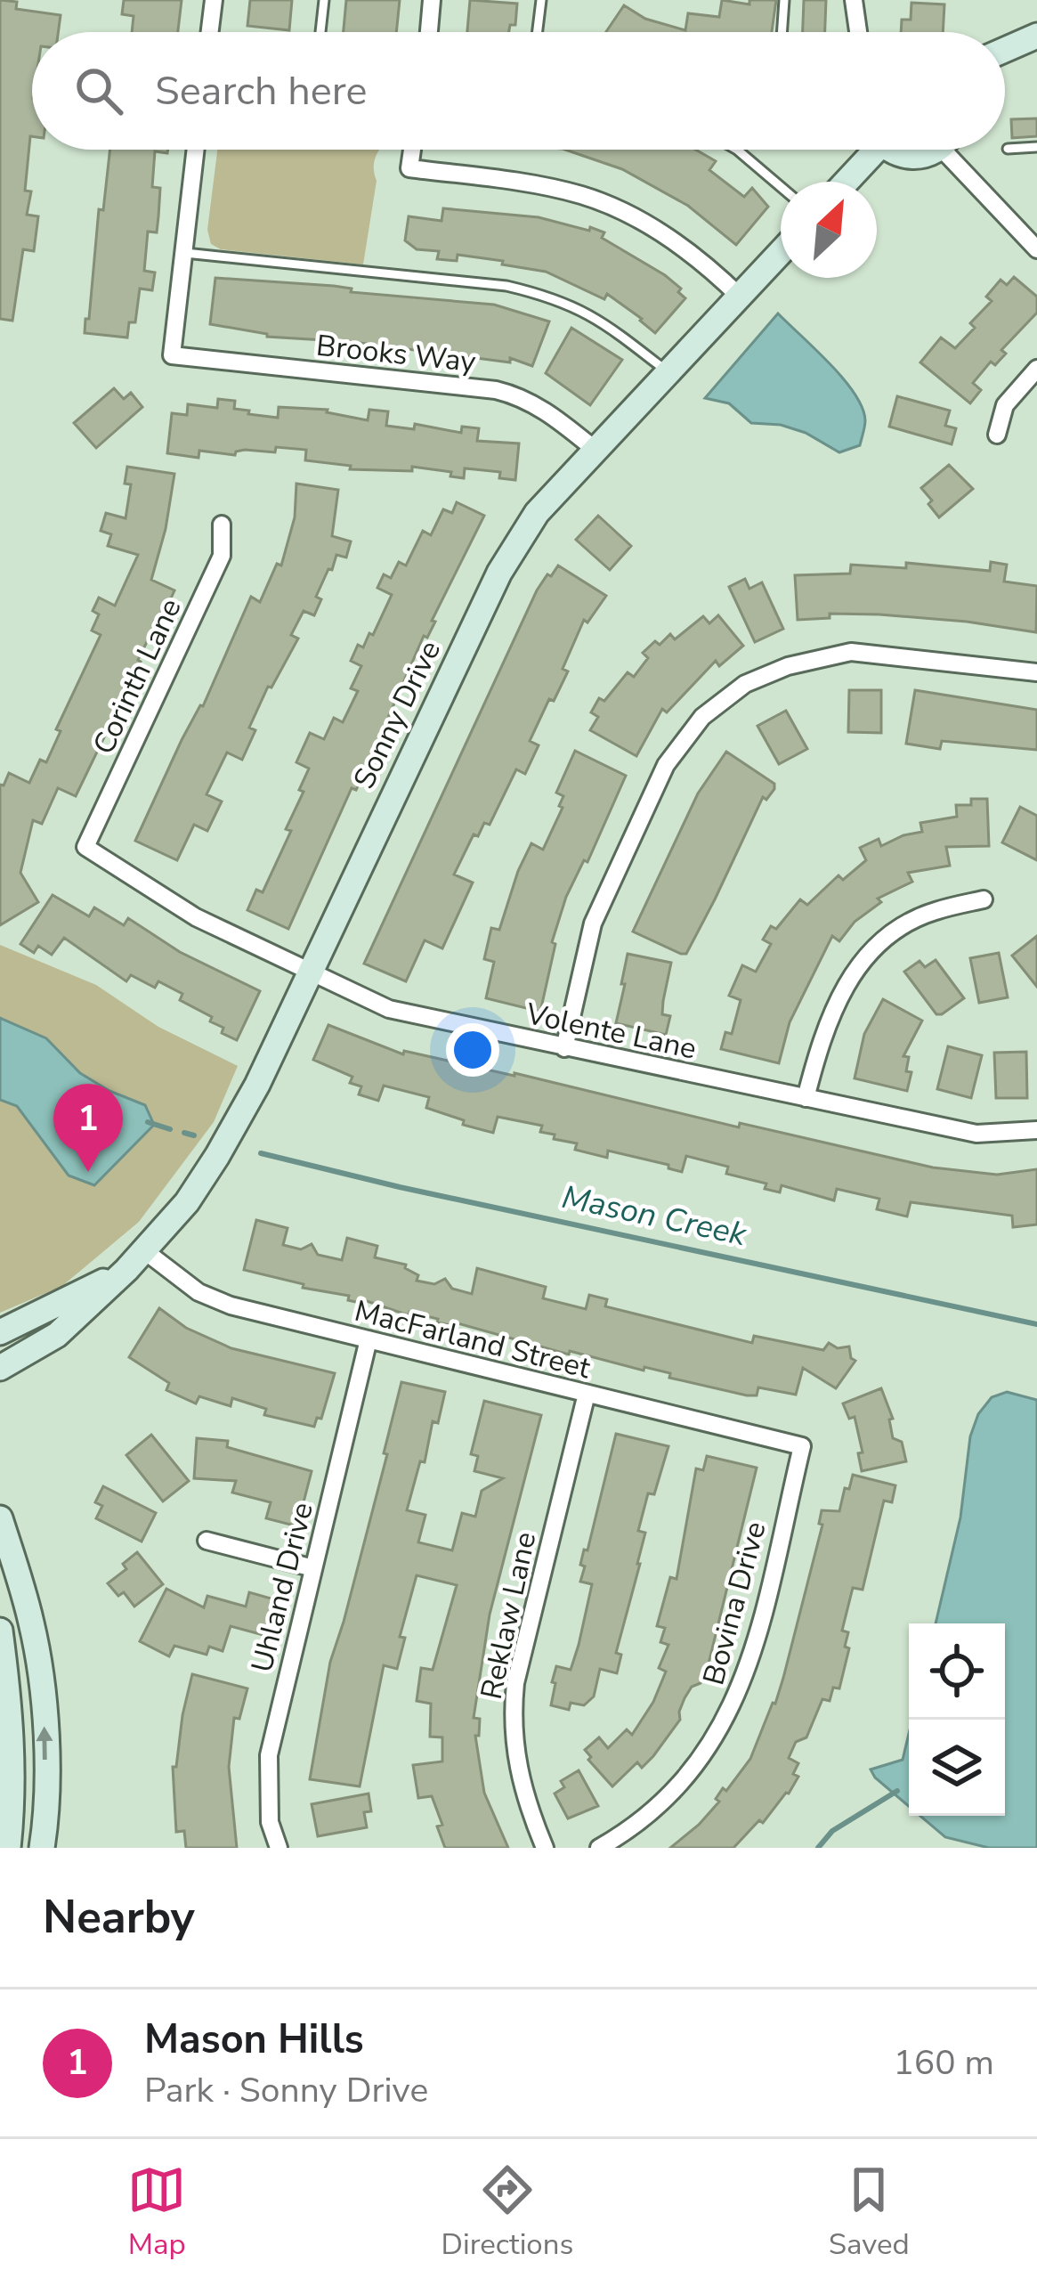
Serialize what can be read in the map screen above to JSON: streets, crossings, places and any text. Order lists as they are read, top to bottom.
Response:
{
  "streets": {
    "street": [
      "Brooks Way",
      "Corinth Lane",
      "Sonny Drive",
      "Volente Lane",
      "MacFarland Street",
      "Uhland Drive",
      "Bovina Drive",
      "Reklaw Lane"
    ]
  },
  "crossings": [
    ["Brooks Way", "Sonny Drive"],
    ["Corinth Lane", "Volente Lane"],
    ["Sonny Drive", "Volente Lane"],
    ["Sonny Drive", "MacFarland Street"],
    ["MacFarland Street", "Uhland Drive"],
    ["MacFarland Street", "Bovina Drive"],
    ["MacFarland Street", "Reklaw Lane"]
  ],
  "water": ["Mason Creek"],
  "north": "top right",
  "page": {
    "search": "Search here",
    "pins": "1",
    "heading": "Nearby",
    "list": [
      {
        "mark": "1",
        "name": "Mason Hills",
        "note": "Park · Sonny Drive",
        "value": "160 m"
      }
    ],
    "nav": ["Map", "Directions", "Saved"]
  }
}
